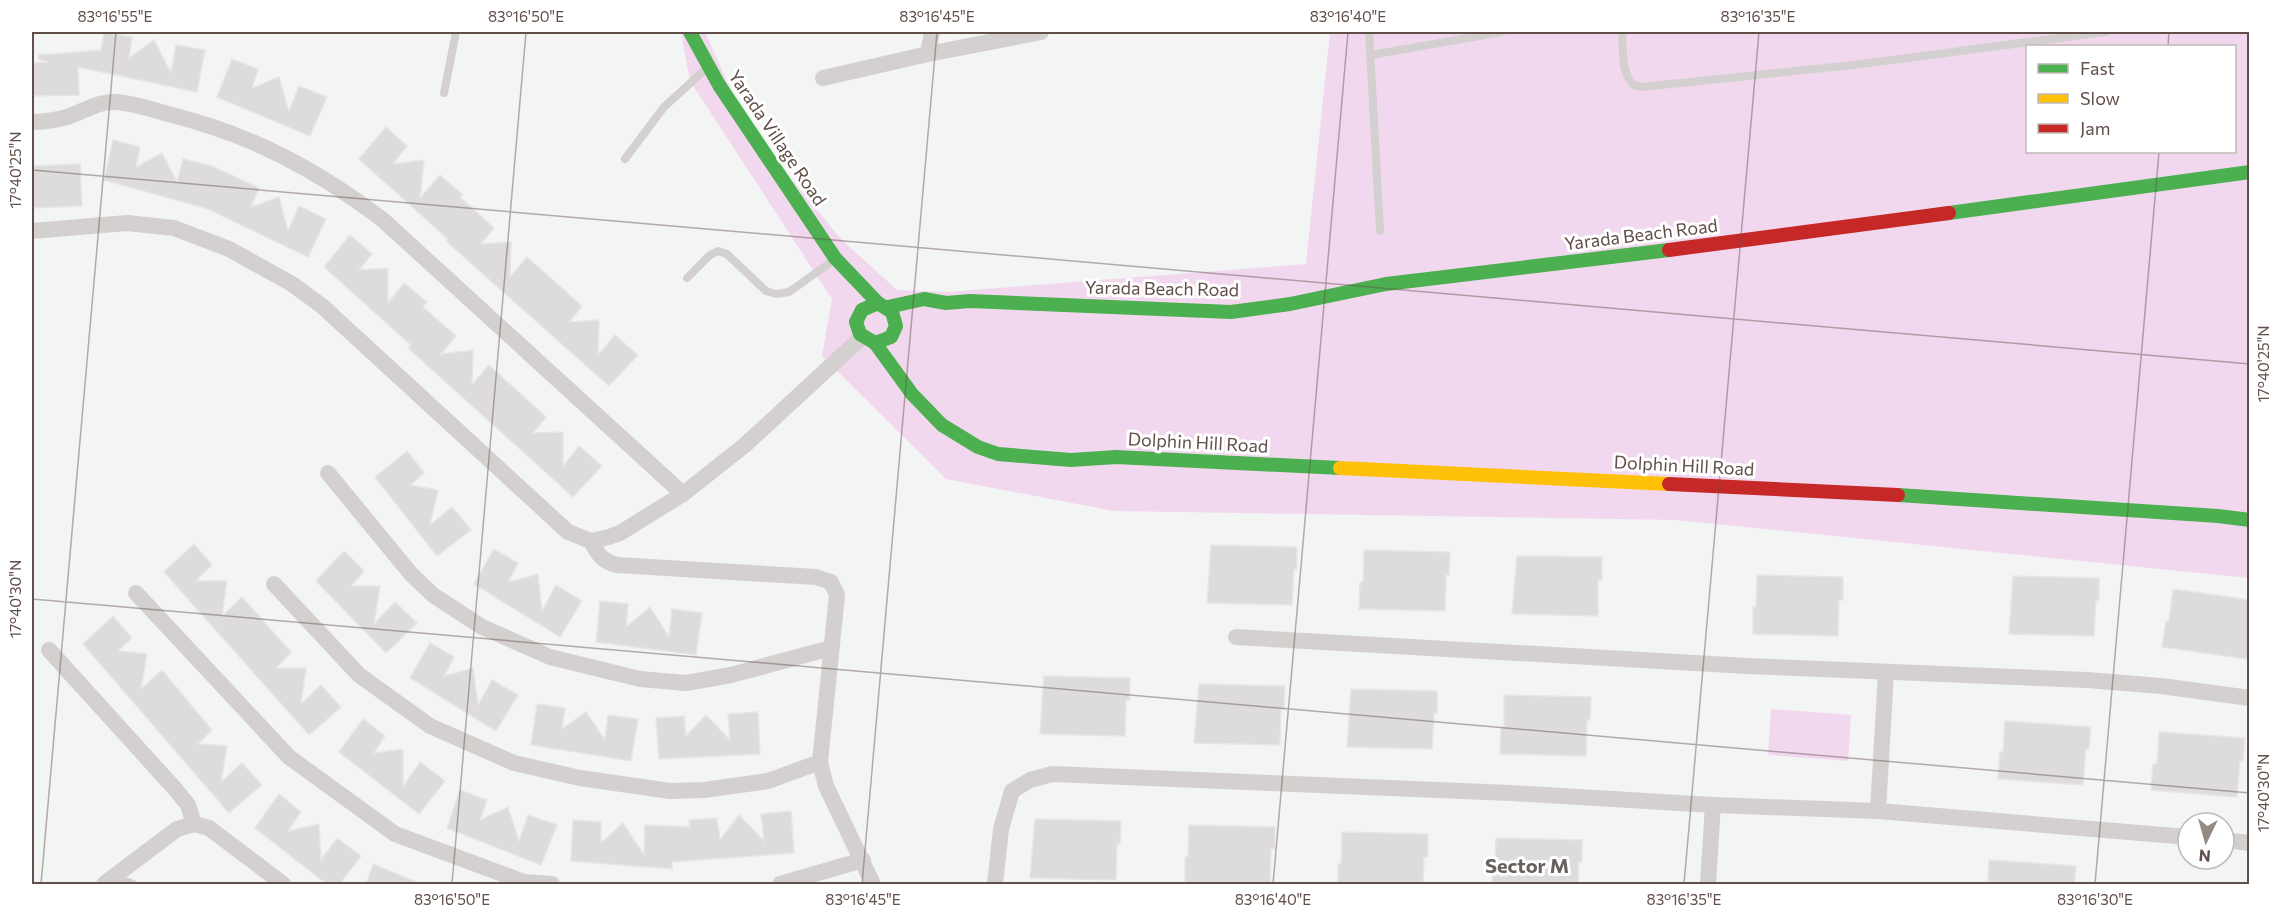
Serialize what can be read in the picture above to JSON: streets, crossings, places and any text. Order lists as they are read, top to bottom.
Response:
{
  "streets": {
    "street": ["Yarada Village Road", "Yarada Beach Road", "Dolphin Hill Road"]
  },
  "crossings": [
    ["Yarada Village Road", "Dolphin Hill Road"]
  ],
  "districts": ["Sector M"],
  "legend": ["Fast", "Slow", "Jam"],
  "north": "bottom",
  "coordinates": [
    "83°16'55\"E",
    "83°16'50\"E",
    "83°16'45\"E",
    "83°16'40\"E",
    "83°16'35\"E",
    "17°40'25\"N",
    "17°40'30\"N",
    "83°16'30\"E"
  ]
}
